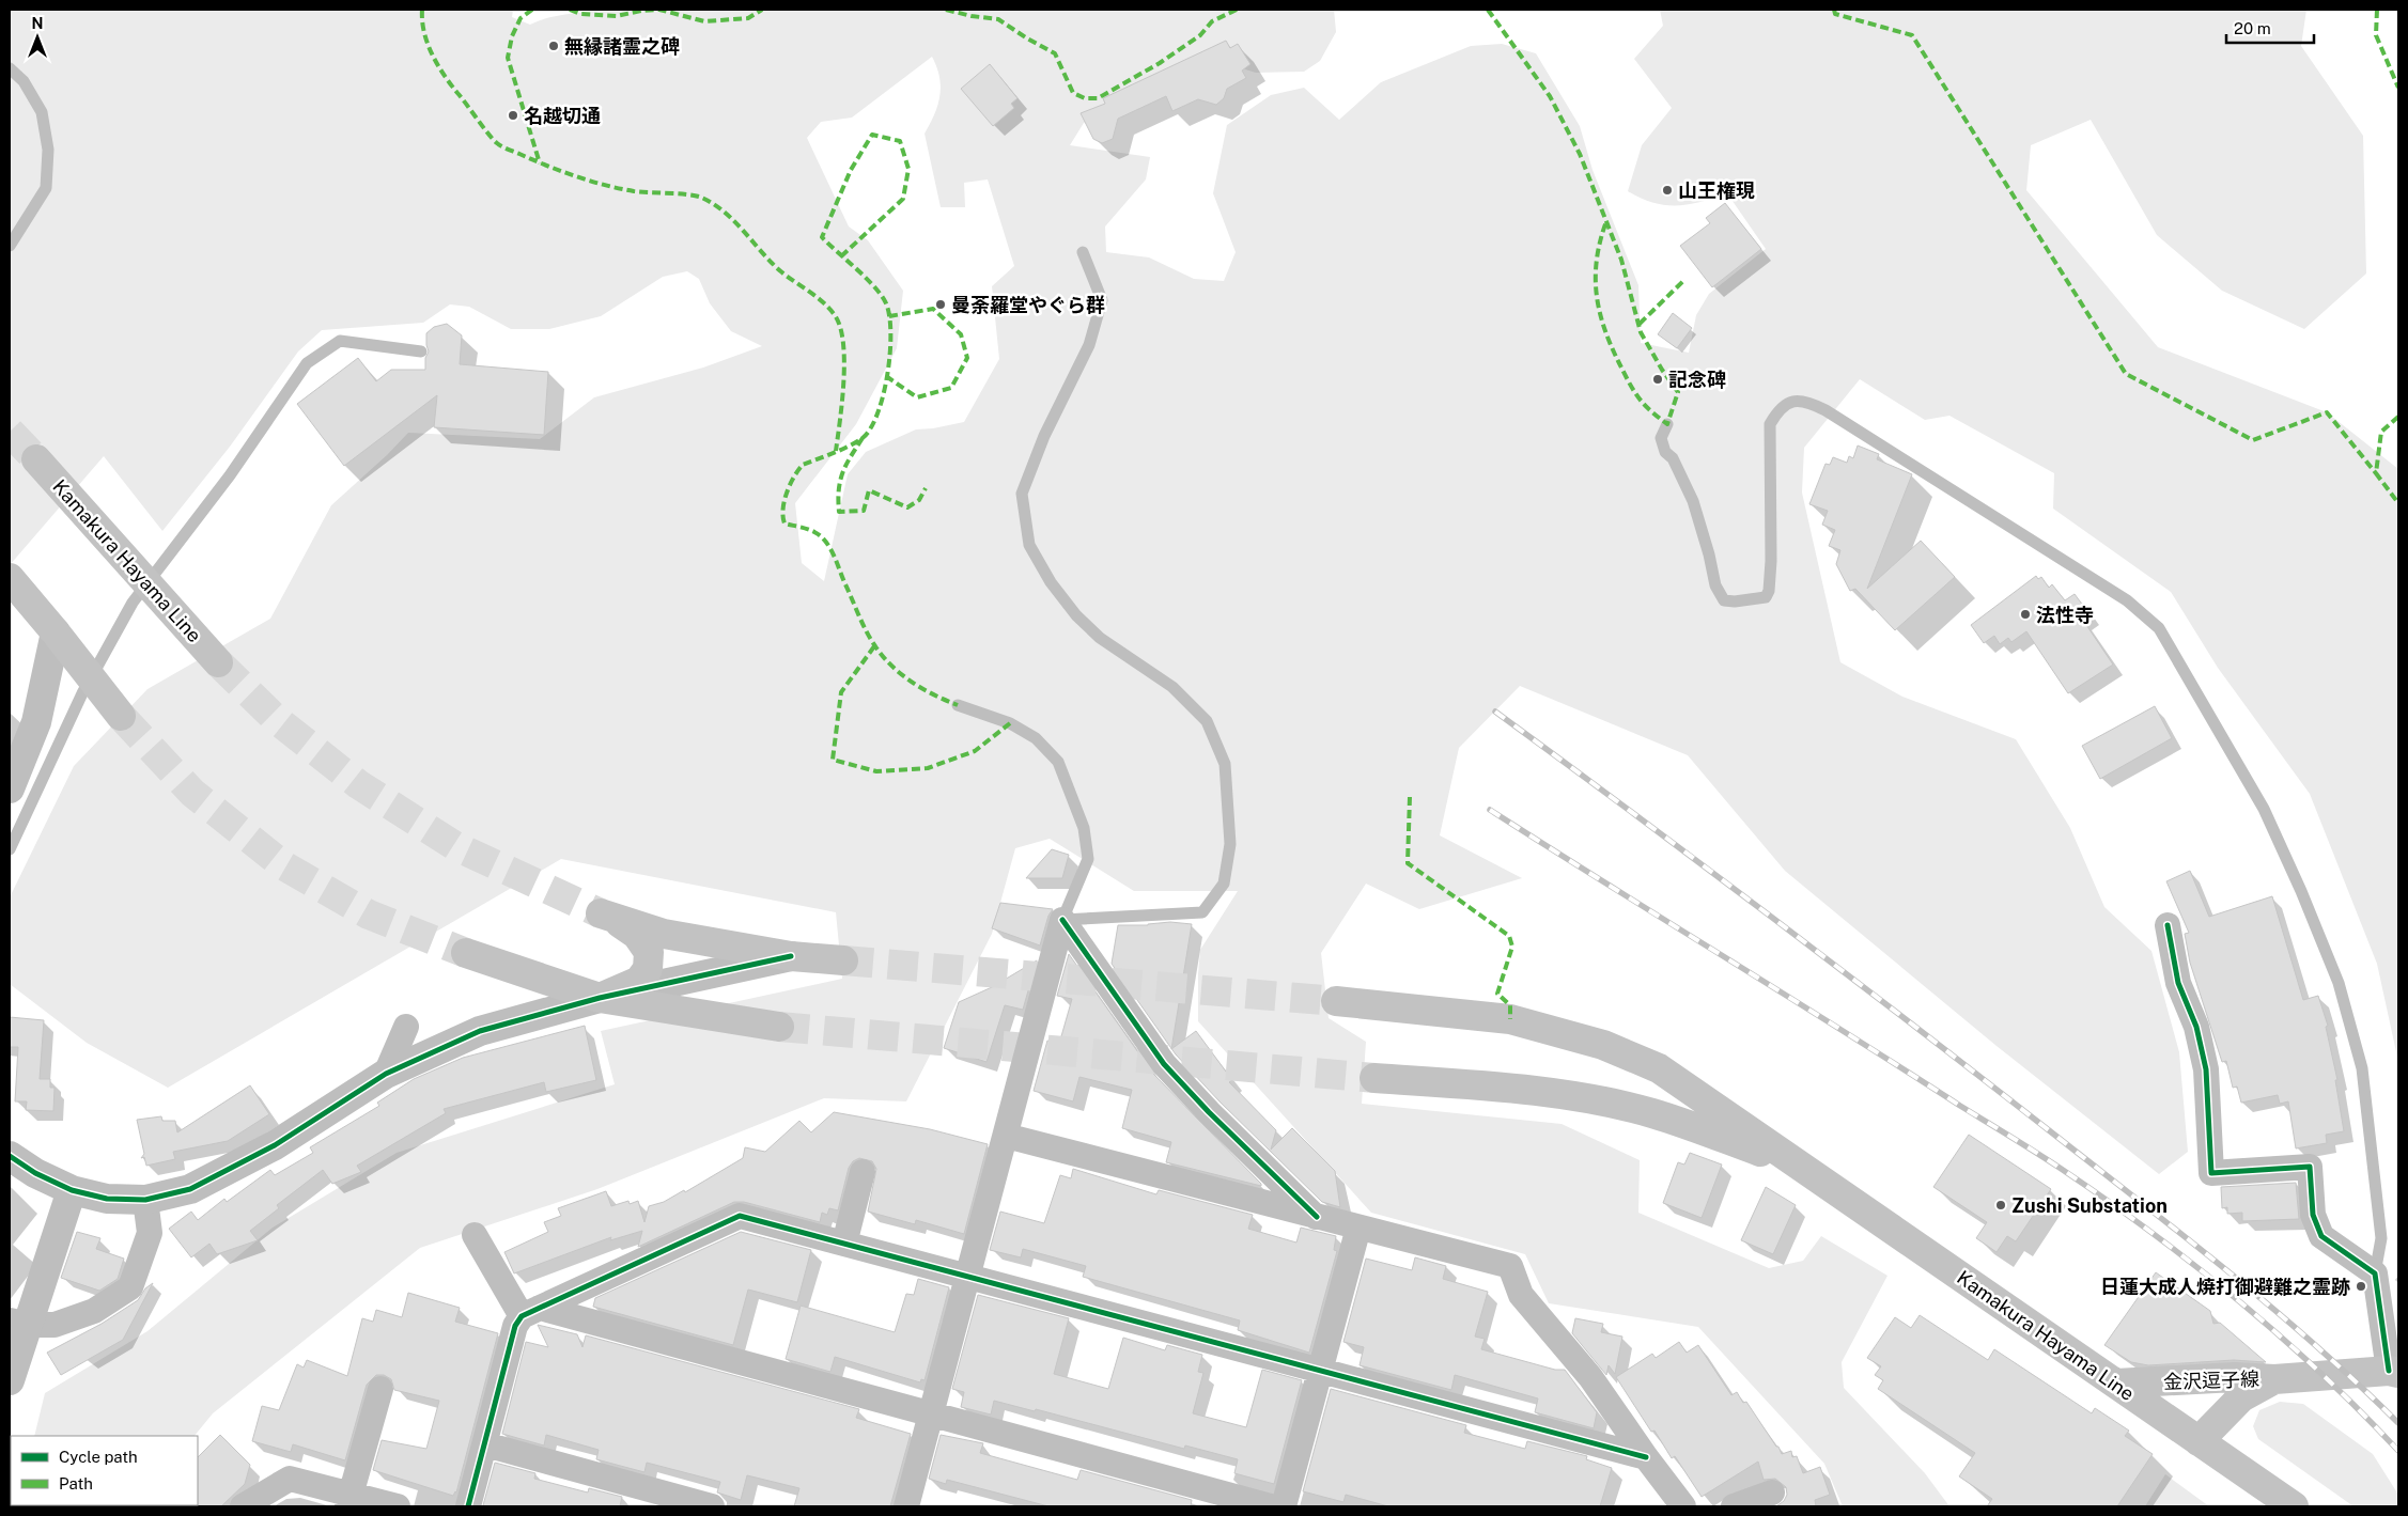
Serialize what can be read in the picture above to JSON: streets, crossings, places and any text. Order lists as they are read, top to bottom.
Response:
{
  "streets": {
    "main road": ["Kamakura Hayama Line", "金沢逗子線"]
  },
  "crossings": [
    ["Kamakura Hayama Line", "金沢逗子線"]
  ],
  "places": [
    "無縁諸霊之碑",
    "名越切通",
    "山王権現",
    "曼荼羅堂やぐら群",
    "記念碑",
    "法性寺",
    "Zushi Substation",
    "日蓮大成人焼打御避難之霊跡"
  ],
  "legend": ["Cycle path", "Path"],
  "scale_bar": "20 m",
  "north": "top"
}
